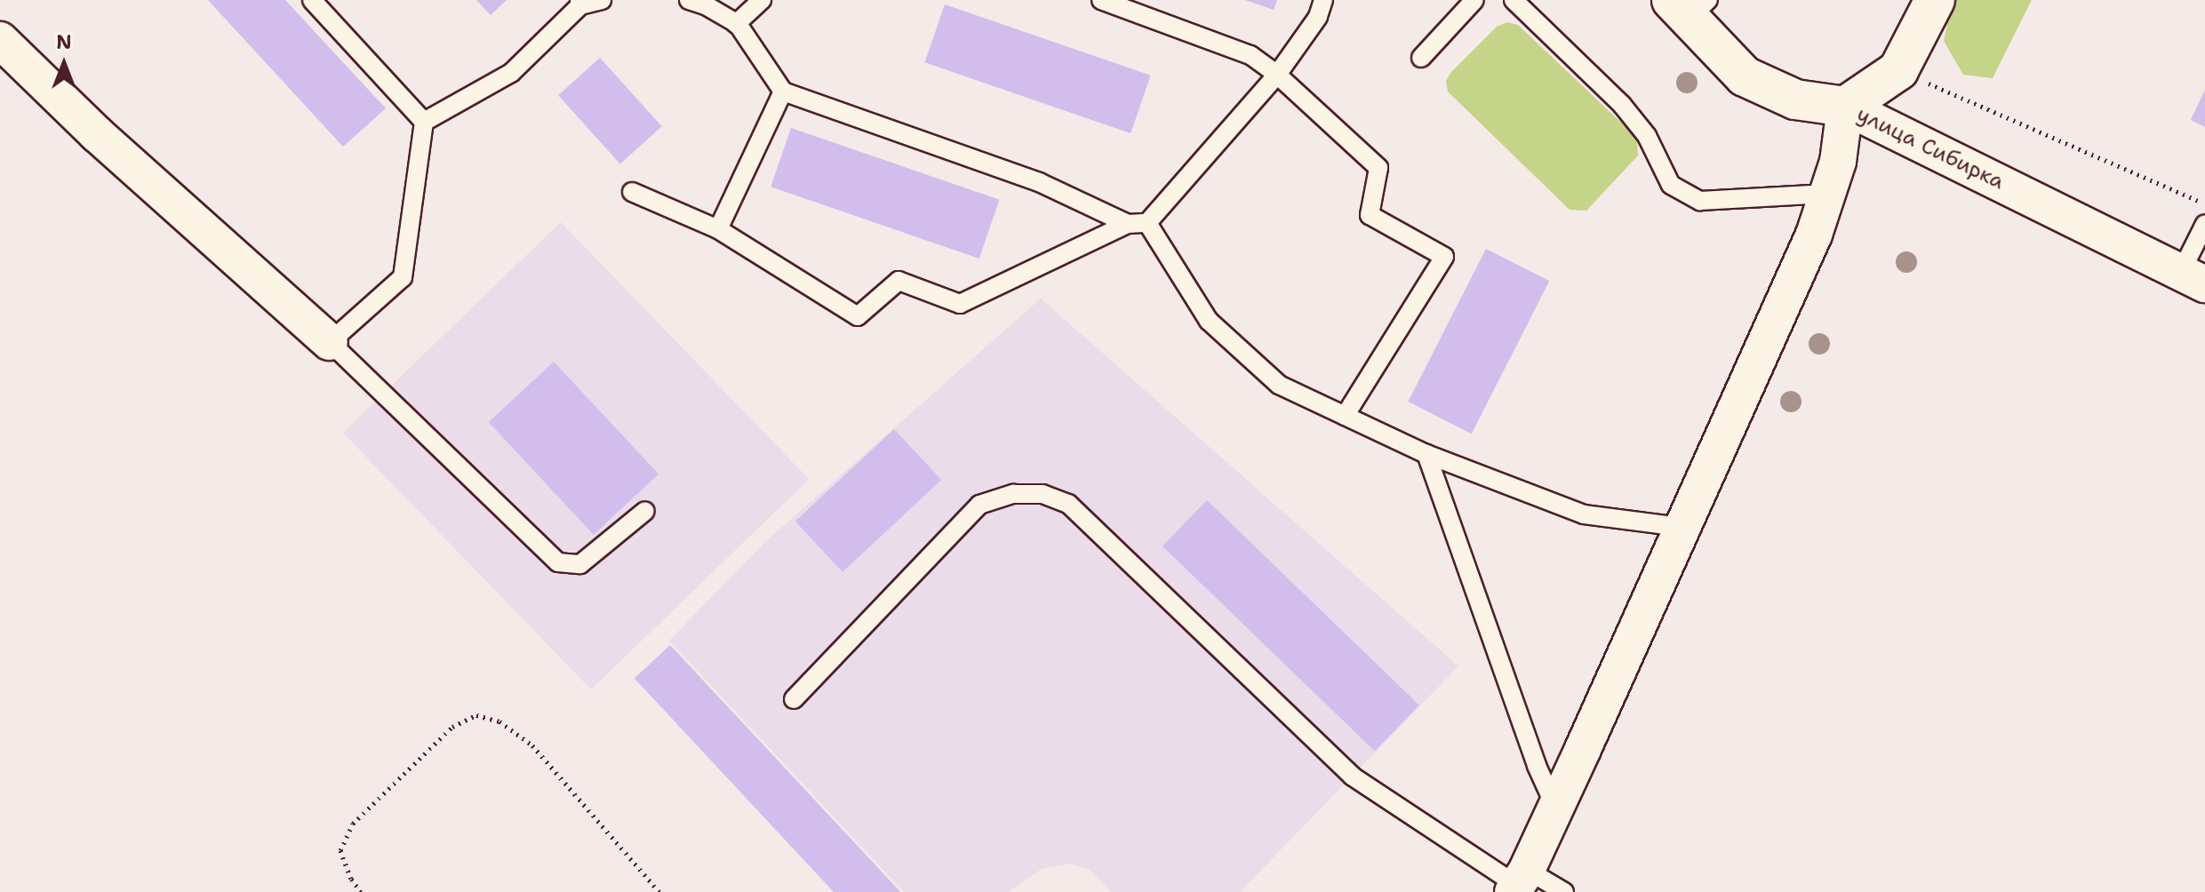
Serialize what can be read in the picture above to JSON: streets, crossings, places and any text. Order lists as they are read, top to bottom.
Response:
{
  "streets": {
    "street": ["улица Сибирка"]
  },
  "north": "top"
}
